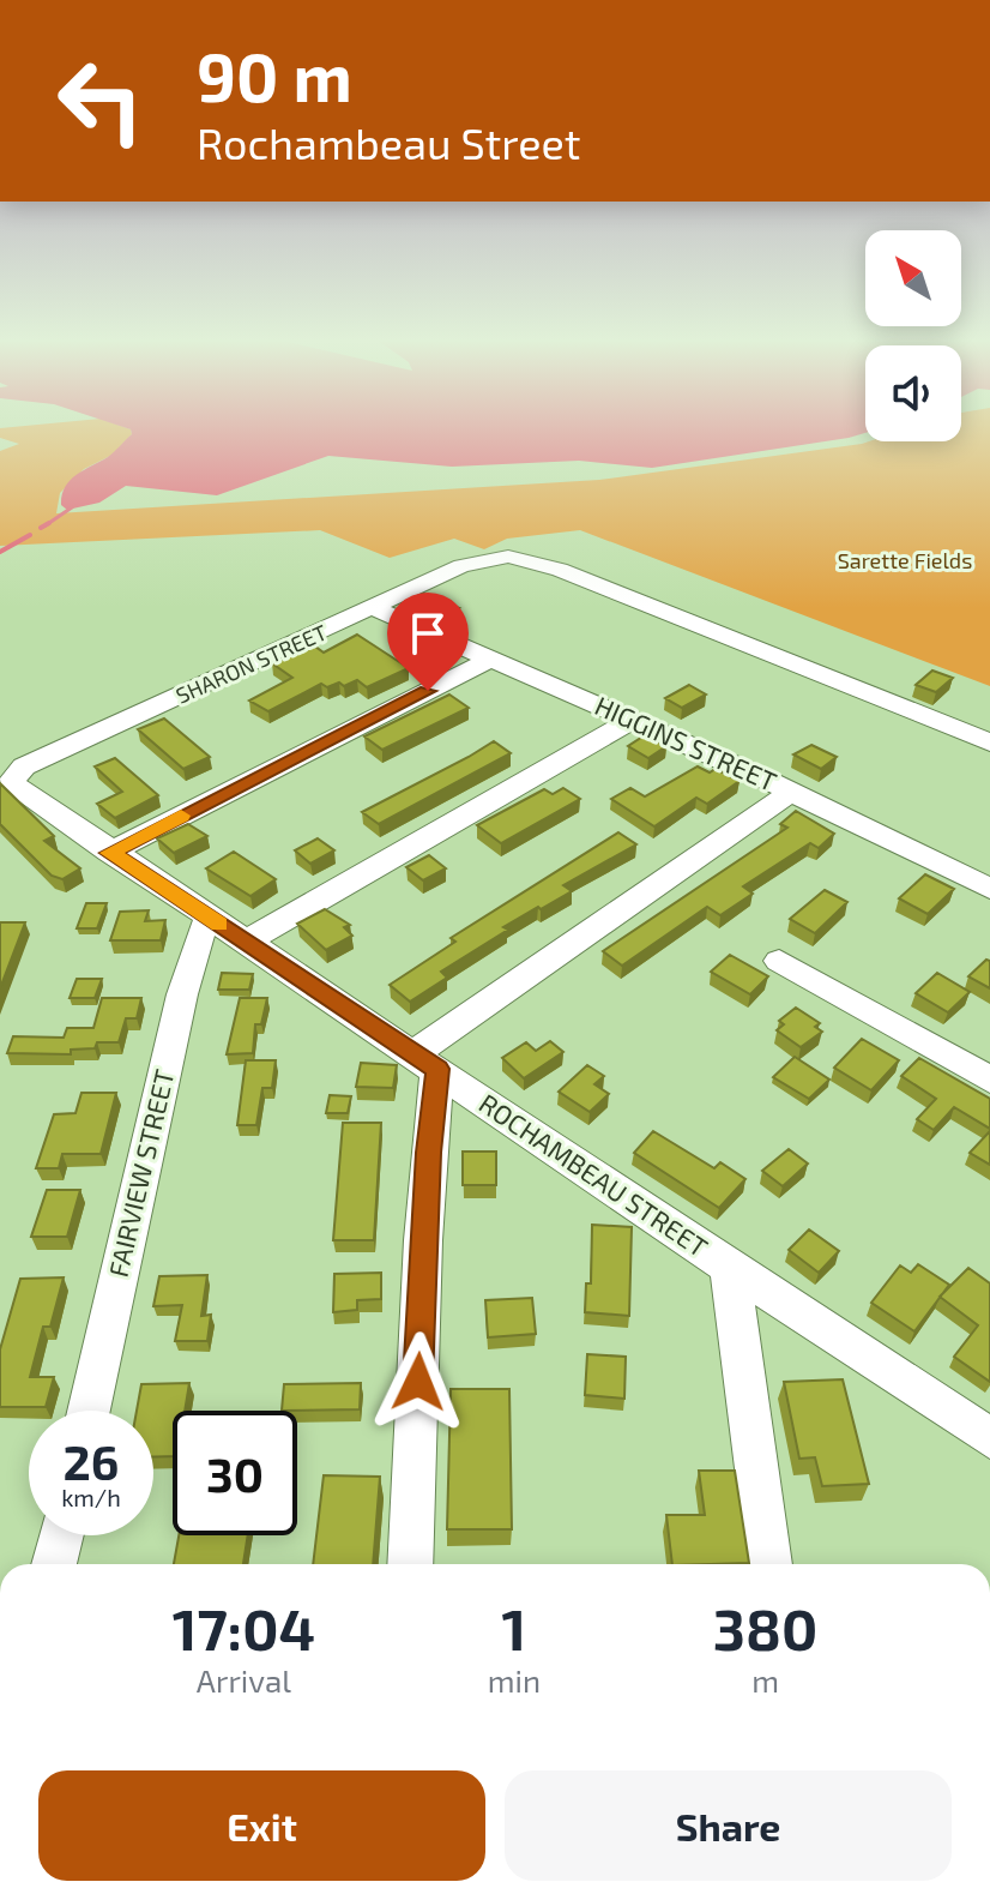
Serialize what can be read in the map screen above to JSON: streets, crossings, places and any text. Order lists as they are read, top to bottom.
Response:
{
  "streets": {
    "street": [
      "SHARON STREET",
      "HIGGINS STREET",
      "FAIRVIEW STREET",
      "ROCHAMBEAU STREET"
    ]
  },
  "crossings": [
    ["SHARON STREET", "HIGGINS STREET"],
    ["SHARON STREET", "ROCHAMBEAU STREET"],
    ["FAIRVIEW STREET", "ROCHAMBEAU STREET"]
  ],
  "parks": ["Sarette Fields"],
  "north": "top left",
  "page": {
    "turn": ["90 m", "Rochambeau Street"],
    "speed": "26 km/h",
    "limit": "30",
    "eta": [
      "17:04",
      "Arrival",
      "1",
      "min",
      "380",
      "m"
    ],
    "buttons": ["Exit", "Share"]
  }
}
